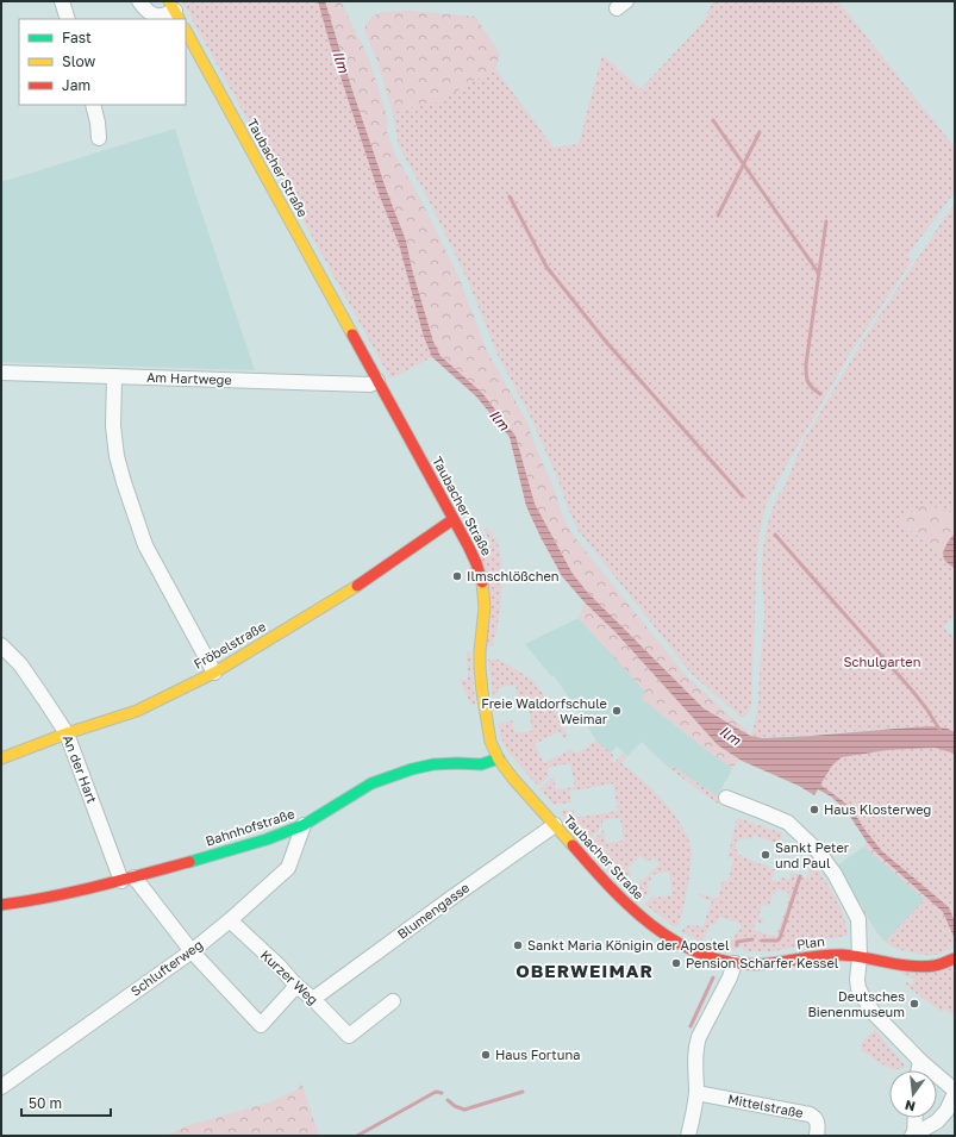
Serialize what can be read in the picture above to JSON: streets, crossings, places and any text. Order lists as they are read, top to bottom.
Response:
{
  "streets": {
    "street": [
      "Taubacher Straße",
      "Am Hartwege",
      "Fröbelstraße",
      "An der Hart",
      "Bahnhofstraße",
      "Blumengasse",
      "Plan",
      "Schlufterweg",
      "Kurzer Weg",
      "Mittelstraße"
    ]
  },
  "crossings": [
    ["Taubacher Straße", "Am Hartwege"],
    ["Taubacher Straße", "Fröbelstraße"],
    ["Taubacher Straße", "Bahnhofstraße"],
    ["Taubacher Straße", "Blumengasse"],
    ["Taubacher Straße", "Plan"],
    ["Fröbelstraße", "An der Hart"],
    ["An der Hart", "Bahnhofstraße"],
    ["An der Hart", "Schlufterweg"],
    ["An der Hart", "Kurzer Weg"],
    ["Bahnhofstraße", "Schlufterweg"],
    ["Blumengasse", "Kurzer Weg"],
    ["Schlufterweg", "Kurzer Weg"]
  ],
  "districts": ["OBERWEIMAR"],
  "water": ["Ilm"],
  "parks": ["Schulgarten"],
  "places": [
    "Ilmschlößchen",
    "Freie Waldorfschule Weimar",
    "Haus Klosterweg",
    "Sankt Peter und Paul",
    "Sankt Maria Königin der Apostel",
    "Pension Scharfer Kessel",
    "Deutsches Bienenmuseum",
    "Haus Fortuna"
  ],
  "legend": ["Fast", "Slow", "Jam"],
  "scale_bar": "50 m",
  "north": "bottom"
}
